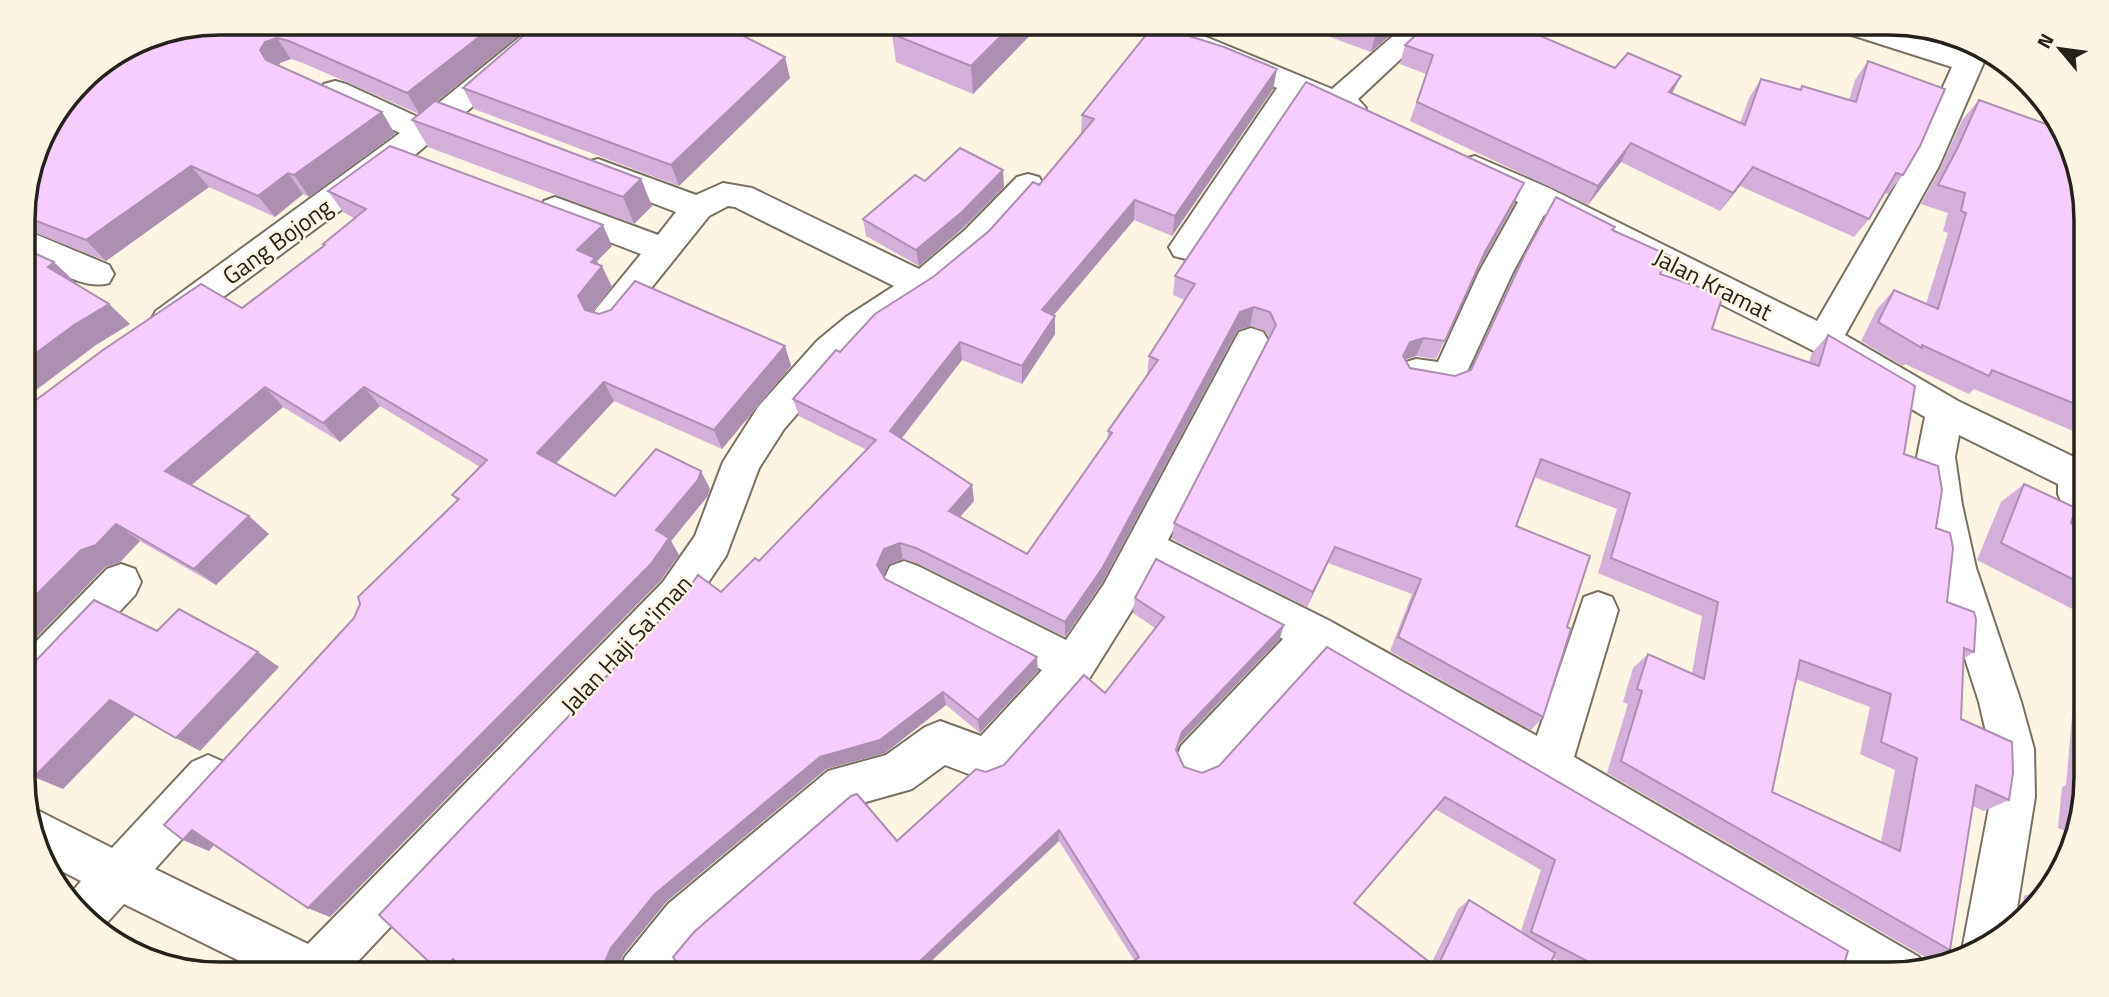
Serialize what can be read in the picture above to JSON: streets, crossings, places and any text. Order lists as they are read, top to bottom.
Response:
{
  "streets": {
    "street": ["Gang Bojong", "Jalan Kramat", "Jalan Haji Sa'iman"]
  },
  "north": "top left"
}
